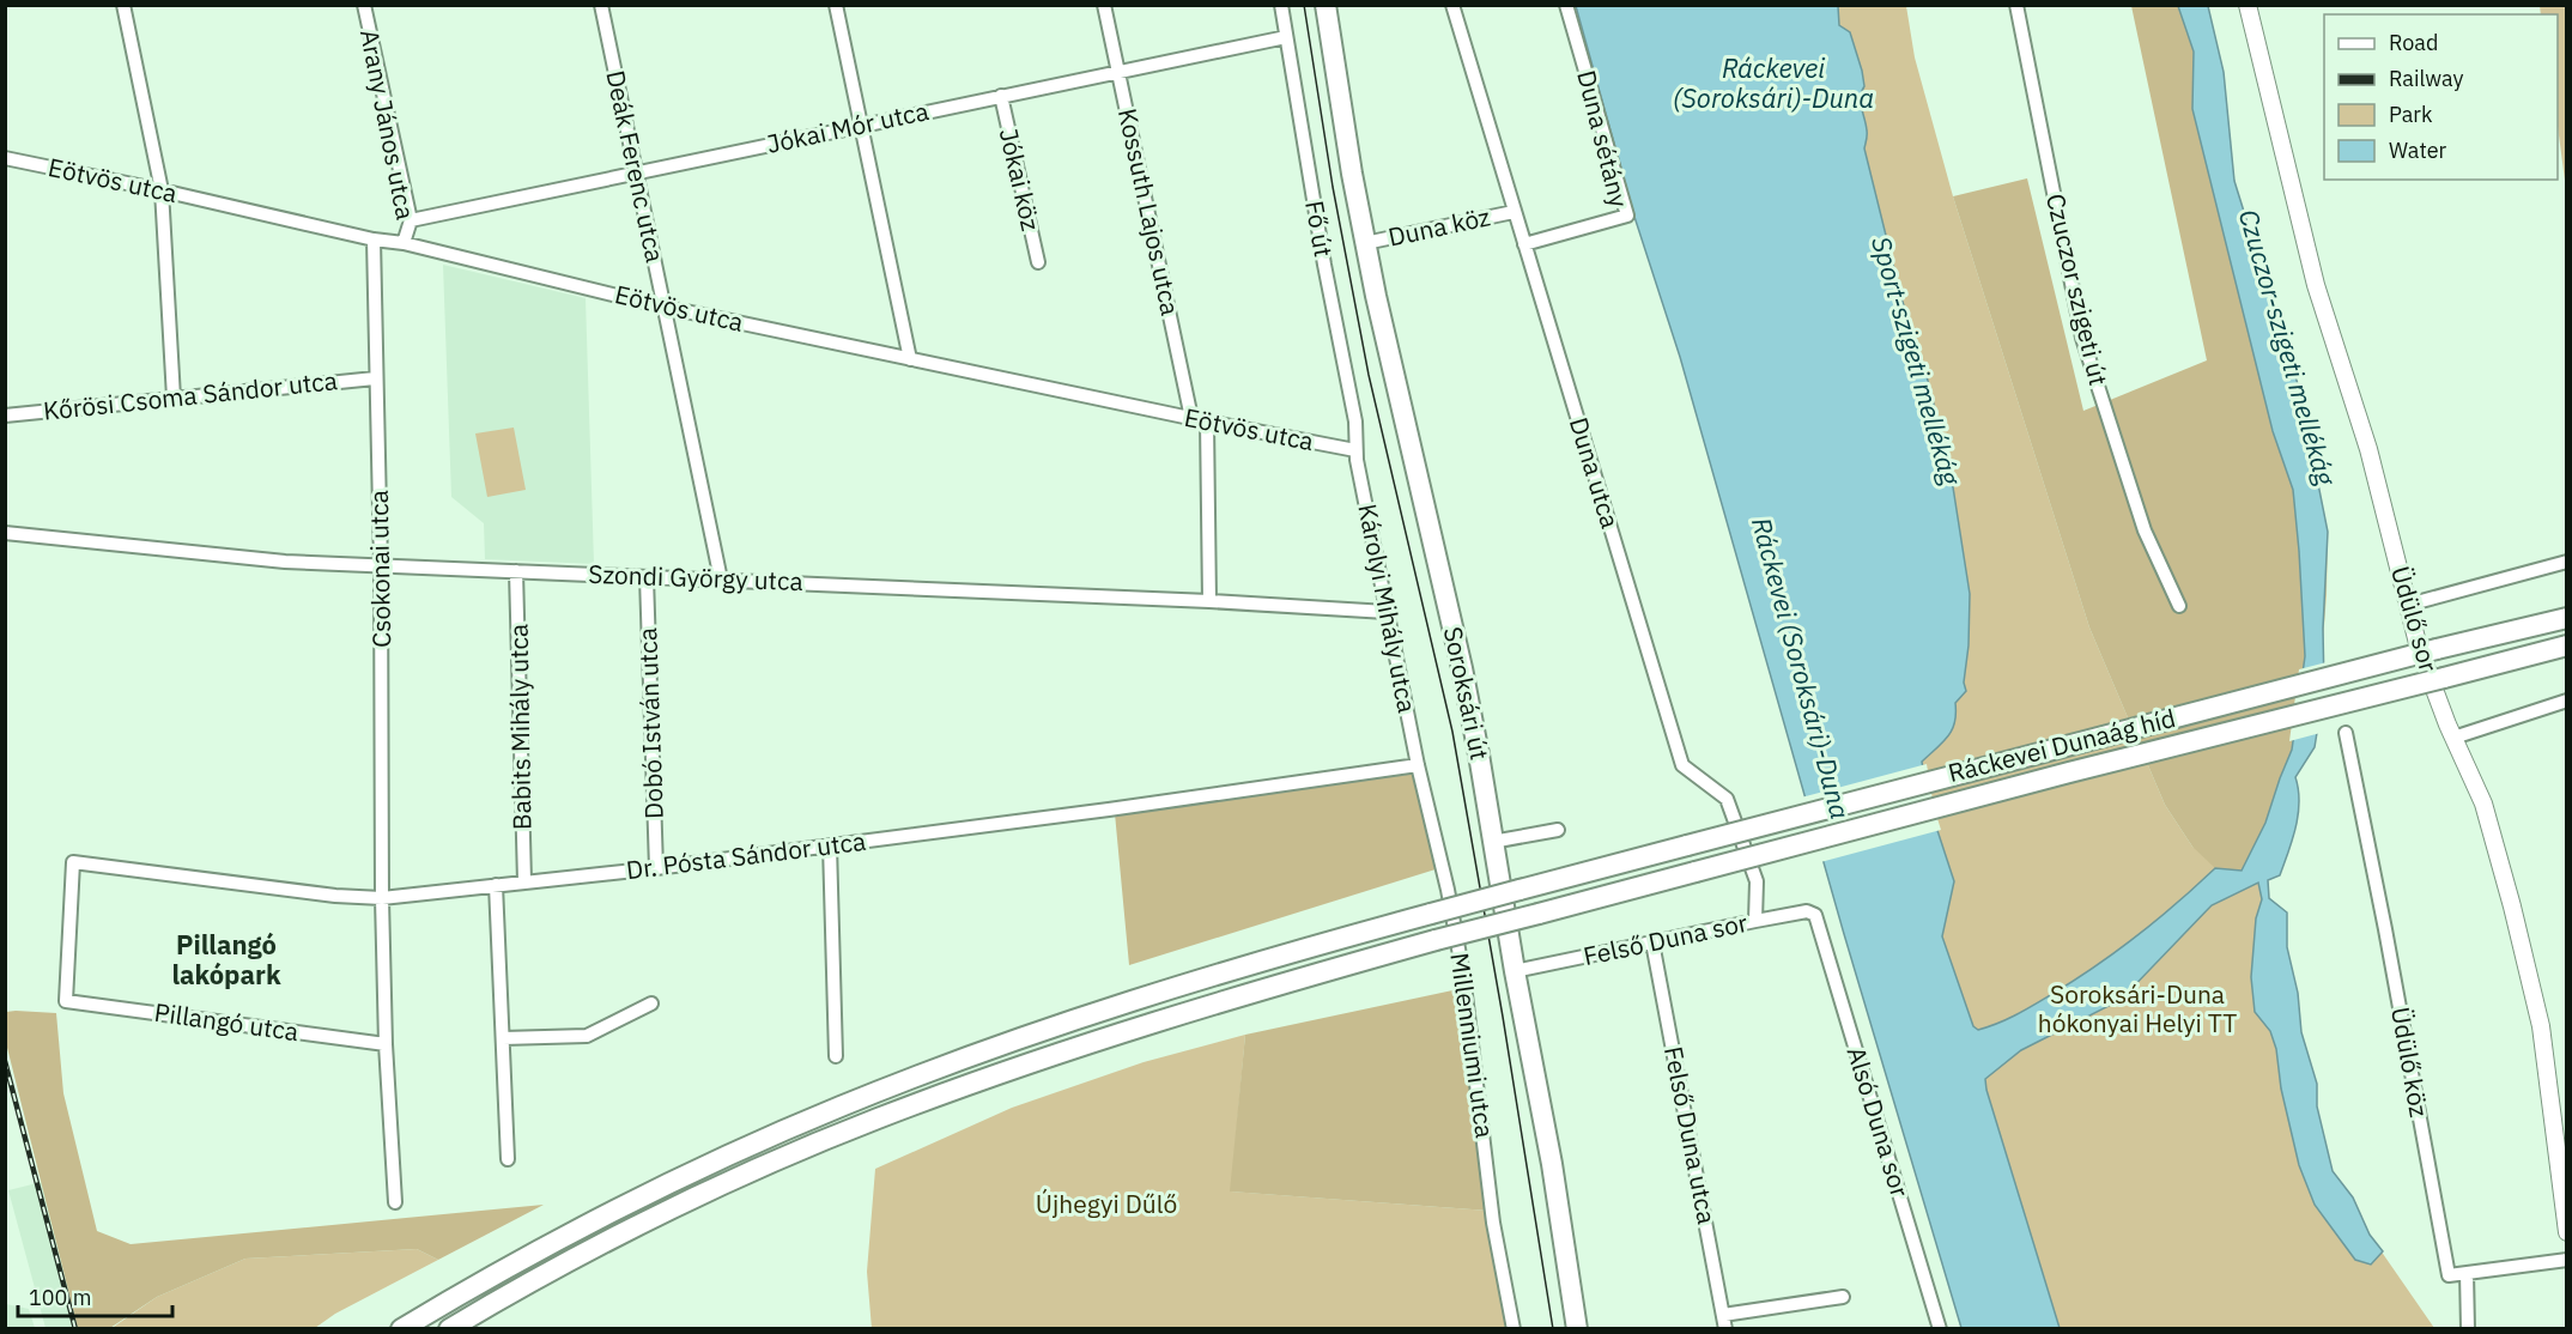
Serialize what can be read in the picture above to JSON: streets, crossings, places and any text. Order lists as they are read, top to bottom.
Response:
{
  "streets": {
    "main road": ["Soroksári út", "Ráckevei Dunaág híd"],
    "street": [
      "Arany János utca",
      "Jókai Mór utca",
      "Duna sétány",
      "Deák Ferenc utca",
      "Jókai köz",
      "Eötvös utca",
      "Kossuth Lajos utca",
      "Duna köz",
      "Fő út",
      "Czuczor szigeti út",
      "Kőrösi Csoma Sándor utca",
      "Duna utca",
      "Csokonai utca",
      "Szondi György utca",
      "Károlyi Mihály utca",
      "Üdülő sor",
      "Dobó István utca",
      "Babits Mihály utca",
      "Dr. Pósta Sándor utca",
      "Felső Duna sor",
      "Pillangó utca",
      "Millenniumi utca",
      "Üdülő köz",
      "Alsó Duna sor",
      "Felső Duna utca"
    ]
  },
  "crossings": [
    ["Arany János utca", "Jókai Mór utca"],
    ["Arany János utca", "Eötvös utca"],
    ["Jókai Mór utca", "Deák Ferenc utca"],
    ["Jókai Mór utca", "Jókai köz"],
    ["Jókai Mór utca", "Kossuth Lajos utca"],
    ["Jókai Mór utca", "Fő út"],
    ["Duna sétány", "Duna utca"],
    ["Deák Ferenc utca", "Eötvös utca"],
    ["Deák Ferenc utca", "Szondi György utca"],
    ["Eötvös utca", "Kossuth Lajos utca"],
    ["Eötvös utca", "Fő út"],
    ["Eötvös utca", "Csokonai utca"],
    ["Eötvös utca", "Károlyi Mihály utca"],
    ["Duna köz", "Duna utca"],
    ["Duna köz", "Soroksári út"],
    ["Fő út", "Károlyi Mihály utca"],
    ["Kőrösi Csoma Sándor utca", "Csokonai utca"],
    ["Duna utca", "Felső Duna sor"],
    ["Csokonai utca", "Szondi György utca"],
    ["Csokonai utca", "Dr. Pósta Sándor utca"],
    ["Csokonai utca", "Pillangó utca"],
    ["Szondi György utca", "Károlyi Mihály utca"],
    ["Szondi György utca", "Dobó István utca"],
    ["Szondi György utca", "Babits Mihály utca"],
    ["Károlyi Mihály utca", "Dr. Pósta Sándor utca"],
    ["Károlyi Mihály utca", "Millenniumi utca"],
    ["Soroksári út", "Felső Duna sor"],
    ["Dobó István utca", "Dr. Pósta Sándor utca"],
    ["Babits Mihály utca", "Dr. Pósta Sándor utca"],
    ["Dr. Pósta Sándor utca", "Pillangó utca"],
    ["Dr. Pósta Sándor utca", "Millenniumi utca"],
    ["Felső Duna sor", "Alsó Duna sor"],
    ["Felső Duna sor", "Felső Duna utca"]
  ],
  "districts": ["Pillangó lakópark"],
  "water": ["Ráckevei (Soroksári)-Duna", "Czuczor-szigeti mellékág", "Sport-szigeti mellékág"],
  "parks": ["Soroksári-Duna hókonyai Helyi TT", "Újhegyi Dűlő"],
  "legend": [
    "Road",
    "Railway",
    "Park",
    "Water"
  ],
  "scale_bar": "100 m"
}
